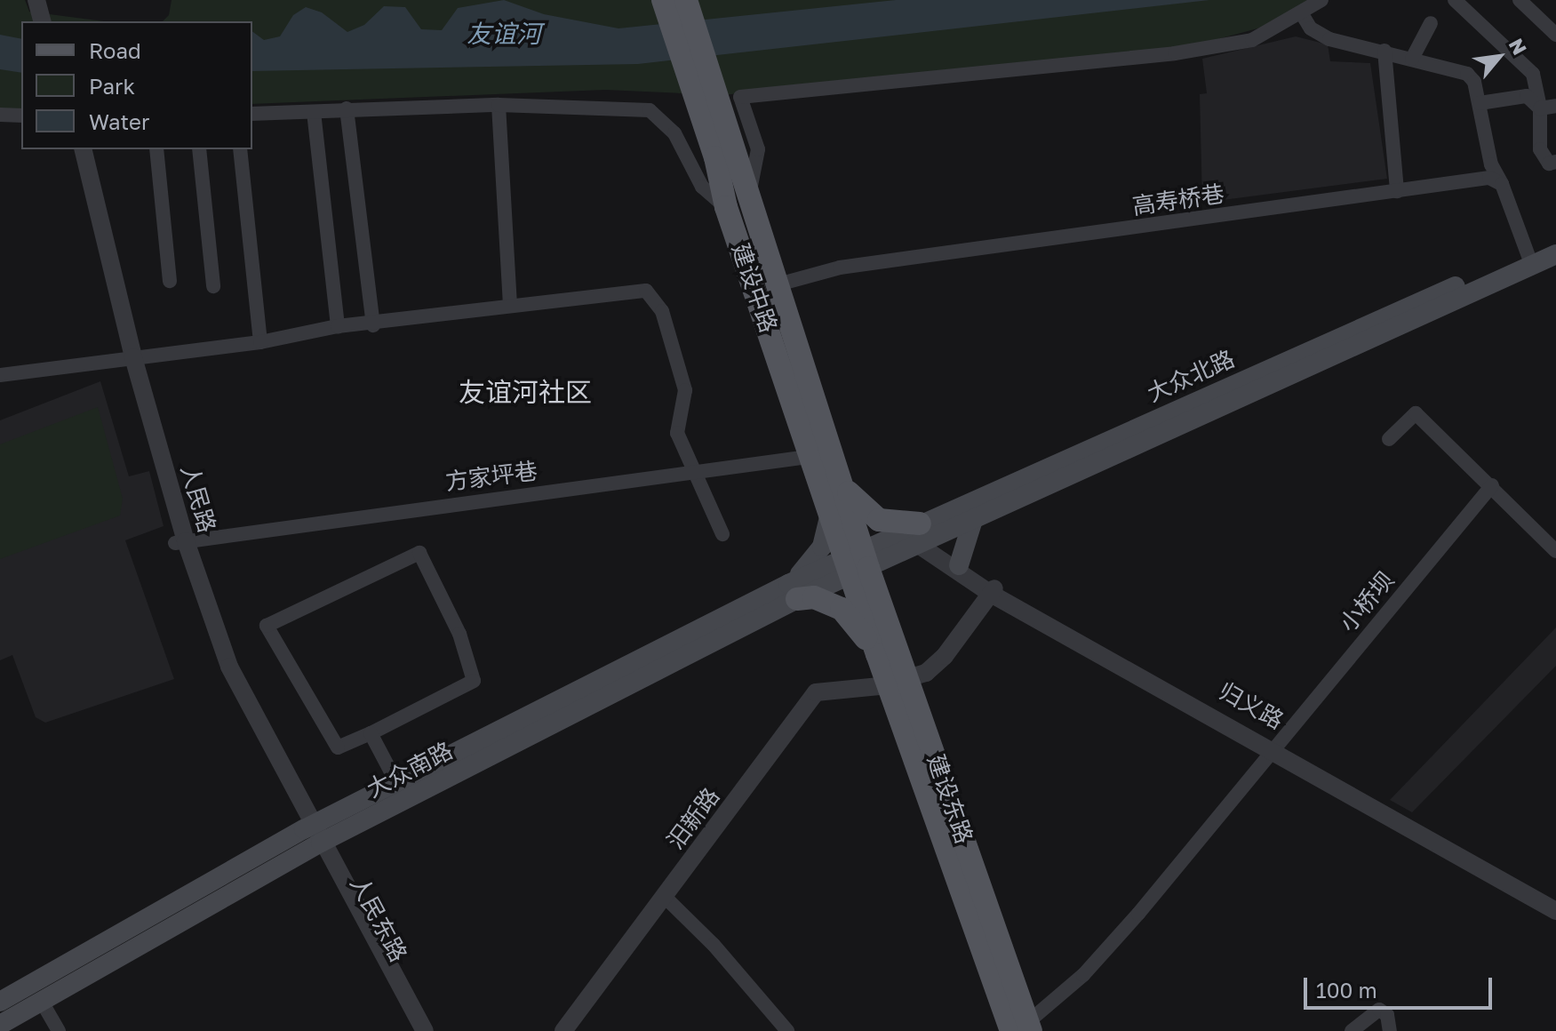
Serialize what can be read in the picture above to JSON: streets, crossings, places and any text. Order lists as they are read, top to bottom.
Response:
{
  "streets": {
    "main road": [
      "建设中路",
      "大众北路",
      "大众南路",
      "建设东路"
    ],
    "street": [
      "高寿桥巷",
      "方家坪巷",
      "人民路",
      "小桥坝",
      "归义路",
      "汨新路",
      "人民东路"
    ]
  },
  "crossings": [
    ["高寿桥巷", "建设中路"],
    ["建设中路", "大众北路"],
    ["建设中路", "方家坪巷"],
    ["建设中路", "大众南路"],
    ["建设中路", "建设东路"],
    ["大众北路", "大众南路"],
    ["大众北路", "建设东路"],
    ["方家坪巷", "人民路"],
    ["人民路", "大众南路"],
    ["人民路", "人民东路"],
    ["小桥坝", "归义路"],
    ["小桥坝", "建设东路"],
    ["大众南路", "建设东路"],
    ["大众南路", "人民东路"],
    ["建设东路", "汨新路"]
  ],
  "districts": ["友谊河社区"],
  "water": ["友谊河"],
  "legend": ["Road", "Park", "Water"],
  "scale_bar": "100 m",
  "north": "top right"
}
